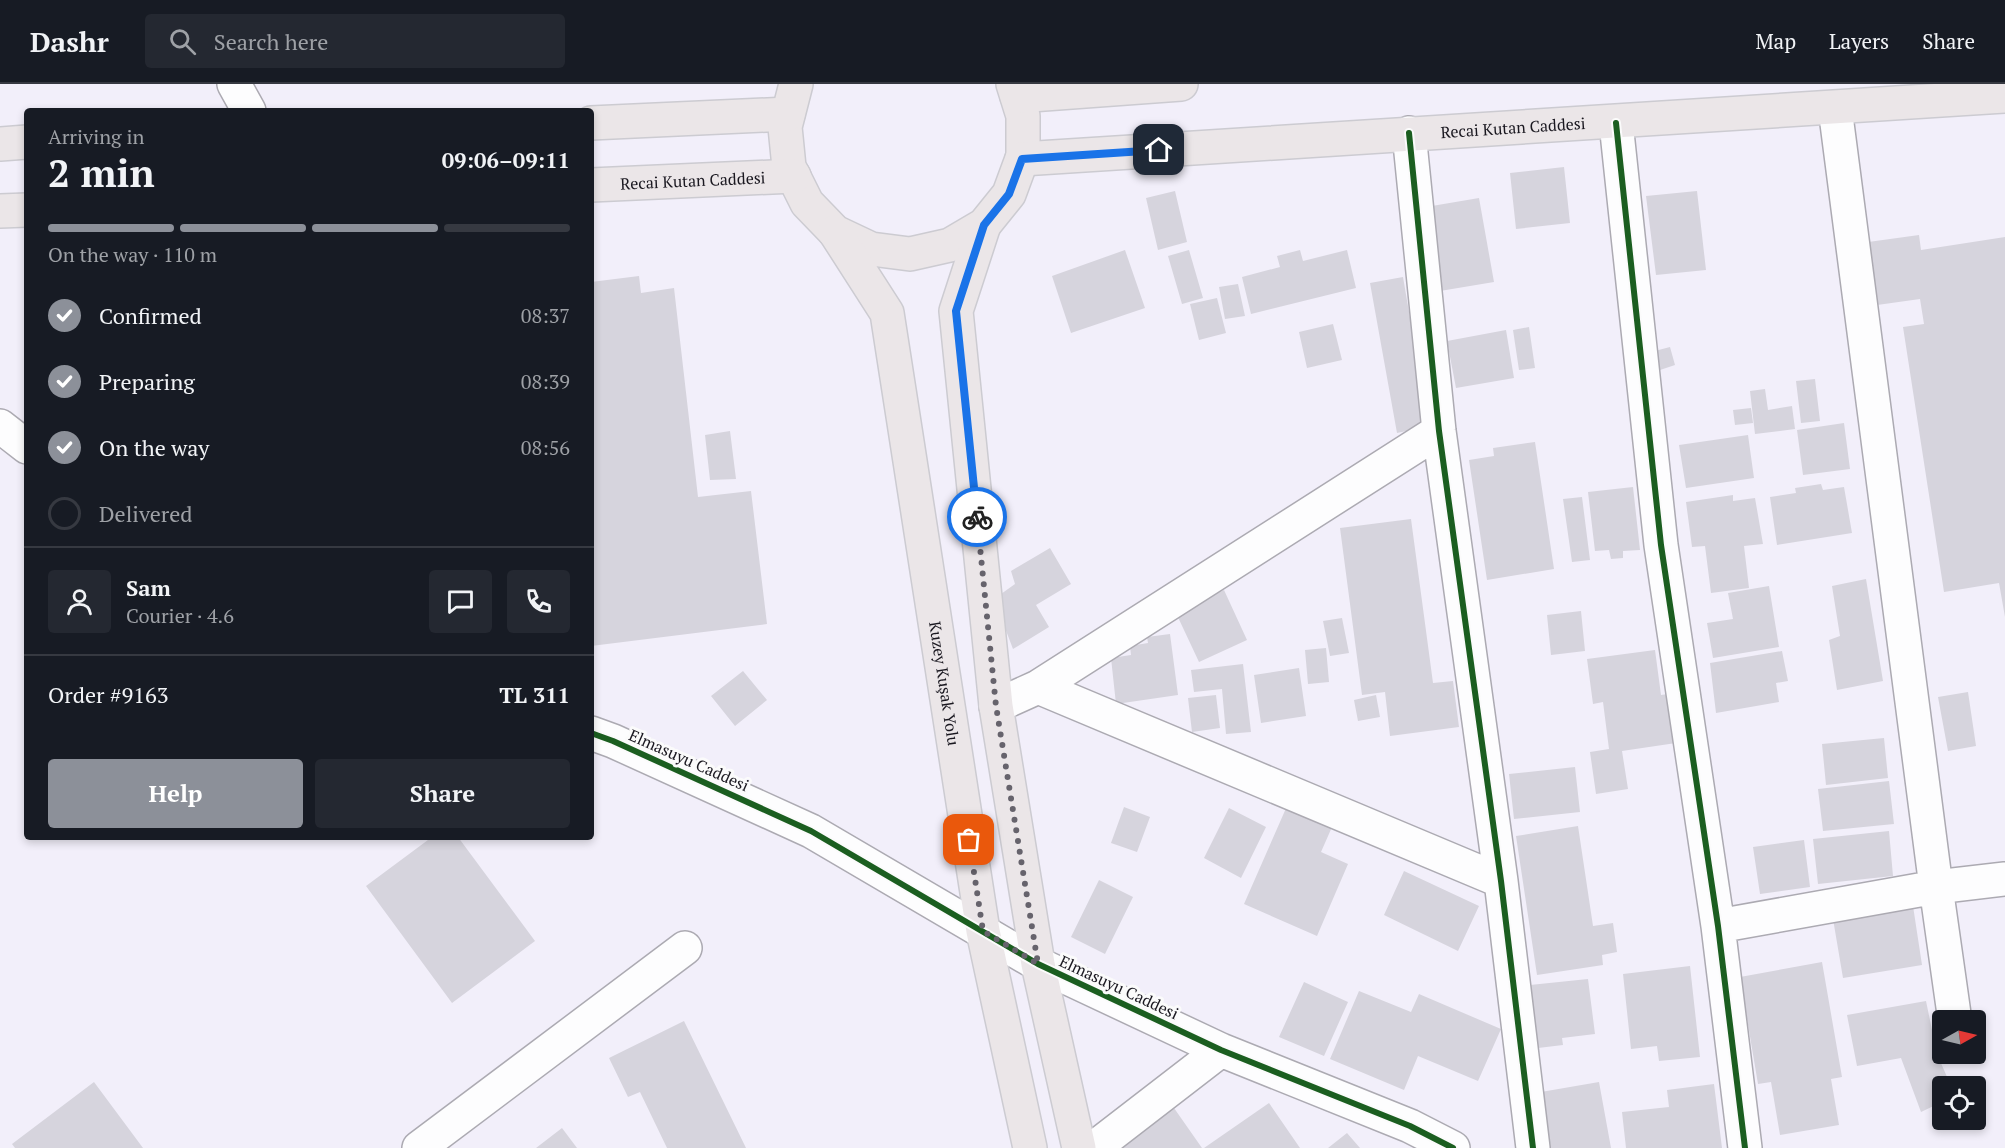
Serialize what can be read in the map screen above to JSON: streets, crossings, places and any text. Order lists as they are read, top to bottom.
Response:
{
  "streets": {
    "main road": ["Recai Kutan Caddesi", "Kuzey Kuşak Yolu"],
    "street": ["Elmasuyu Caddesi"]
  },
  "crossings": [
    ["Kuzey Kuşak Yolu", "Elmasuyu Caddesi"]
  ],
  "north": "right",
  "page": {
    "header": "Dashr",
    "search": "Search here",
    "nav": ["Map", "Layers", "Share"],
    "heading": ["2 min", "Arriving in", "09:06–09:11"],
    "panel": [
      "Sam",
      "Courier · 4.6",
      "Order #9163",
      "TL 311"
    ],
    "bar": "On the way · 110 m",
    "list": [
      ["Confirmed", "08:37"],
      ["Preparing", "08:39"],
      ["On the way", "08:56"],
      "Delivered"
    ],
    "buttons": ["Help", "Share"]
  }
}
